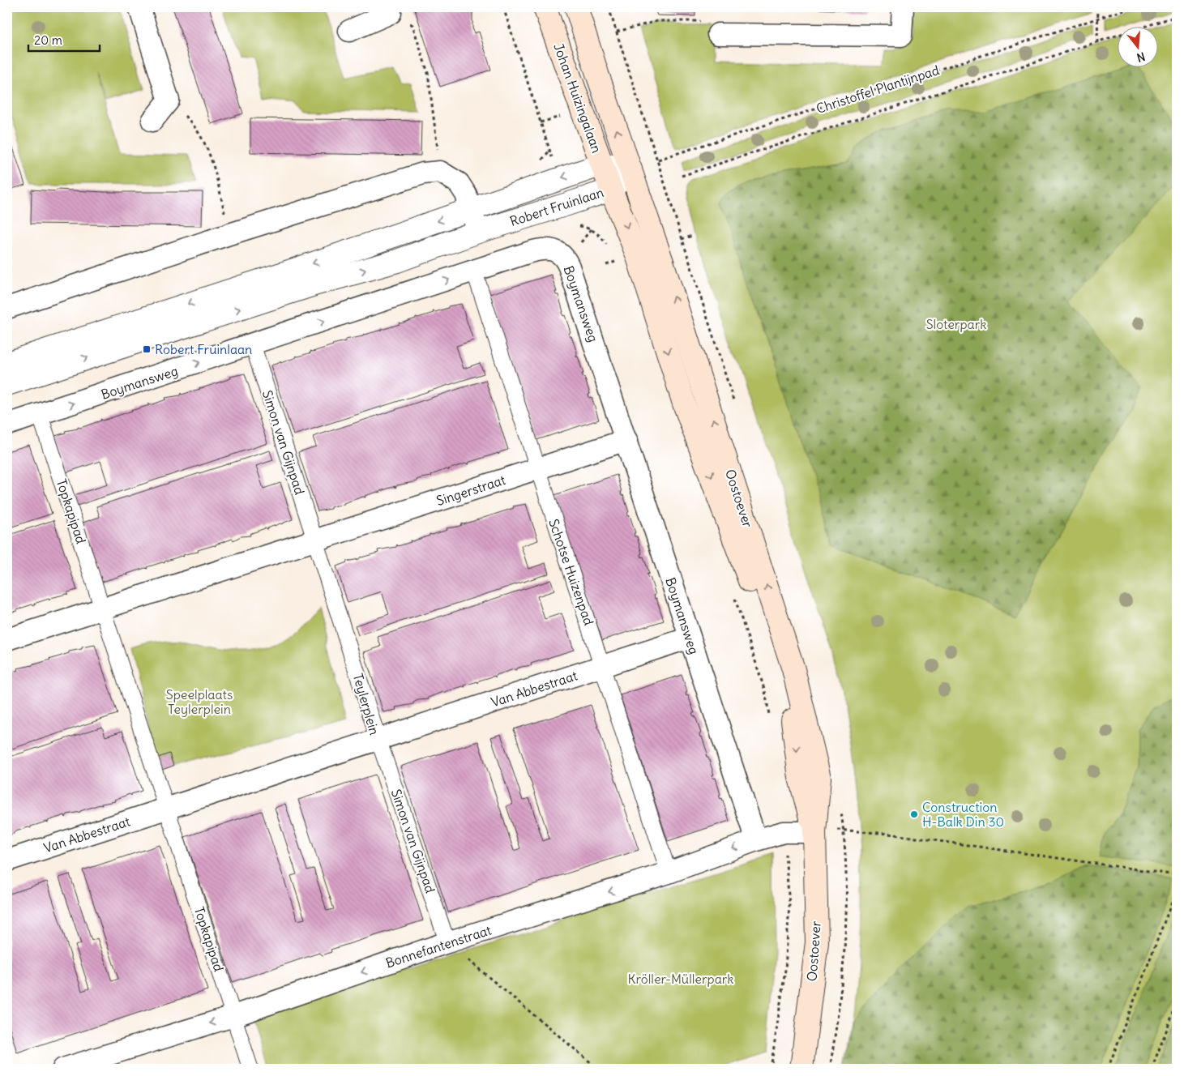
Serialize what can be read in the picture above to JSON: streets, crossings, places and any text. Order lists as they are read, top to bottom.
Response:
{
  "streets": {
    "main road": ["Johan Huizingalaan", "Oostoever"],
    "street": [
      "Robert Fruinlaan",
      "Boymansweg",
      "Simon van Gijnpad",
      "Singerstraat",
      "Topkapipad",
      "Schotse Huizenpad",
      "Van Abbestraat",
      "Teylerplein",
      "Bonnefantenstraat"
    ],
    "path": ["Christoffel Plantijnpad"]
  },
  "crossings": [
    ["Johan Huizingalaan", "Robert Fruinlaan"],
    ["Johan Huizingalaan", "Oostoever"],
    ["Robert Fruinlaan", "Oostoever"],
    ["Boymansweg", "Simon van Gijnpad"],
    ["Boymansweg", "Singerstraat"],
    ["Boymansweg", "Topkapipad"],
    ["Boymansweg", "Schotse Huizenpad"],
    ["Boymansweg", "Van Abbestraat"],
    ["Boymansweg", "Bonnefantenstraat"],
    ["Simon van Gijnpad", "Singerstraat"],
    ["Simon van Gijnpad", "Van Abbestraat"],
    ["Simon van Gijnpad", "Teylerplein"],
    ["Simon van Gijnpad", "Bonnefantenstraat"],
    ["Singerstraat", "Schotse Huizenpad"],
    ["Singerstraat", "Teylerplein"],
    ["Oostoever", "Bonnefantenstraat"],
    ["Topkapipad", "Van Abbestraat"],
    ["Topkapipad", "Teylerplein"],
    ["Topkapipad", "Bonnefantenstraat"],
    ["Schotse Huizenpad", "Van Abbestraat"],
    ["Schotse Huizenpad", "Bonnefantenstraat"],
    ["Van Abbestraat", "Teylerplein"]
  ],
  "one_way": ["Bonnefantenstraat"],
  "parks": ["Sloterpark", "Speelplaats Teylerplein", "Kröller-Müllerpark"],
  "places": {
    "transit": ["Robert Fruinlaan"],
    "other": ["Construction H-Balk Din 30"]
  },
  "scale_bar": "20 m",
  "north": "bottom"
}
